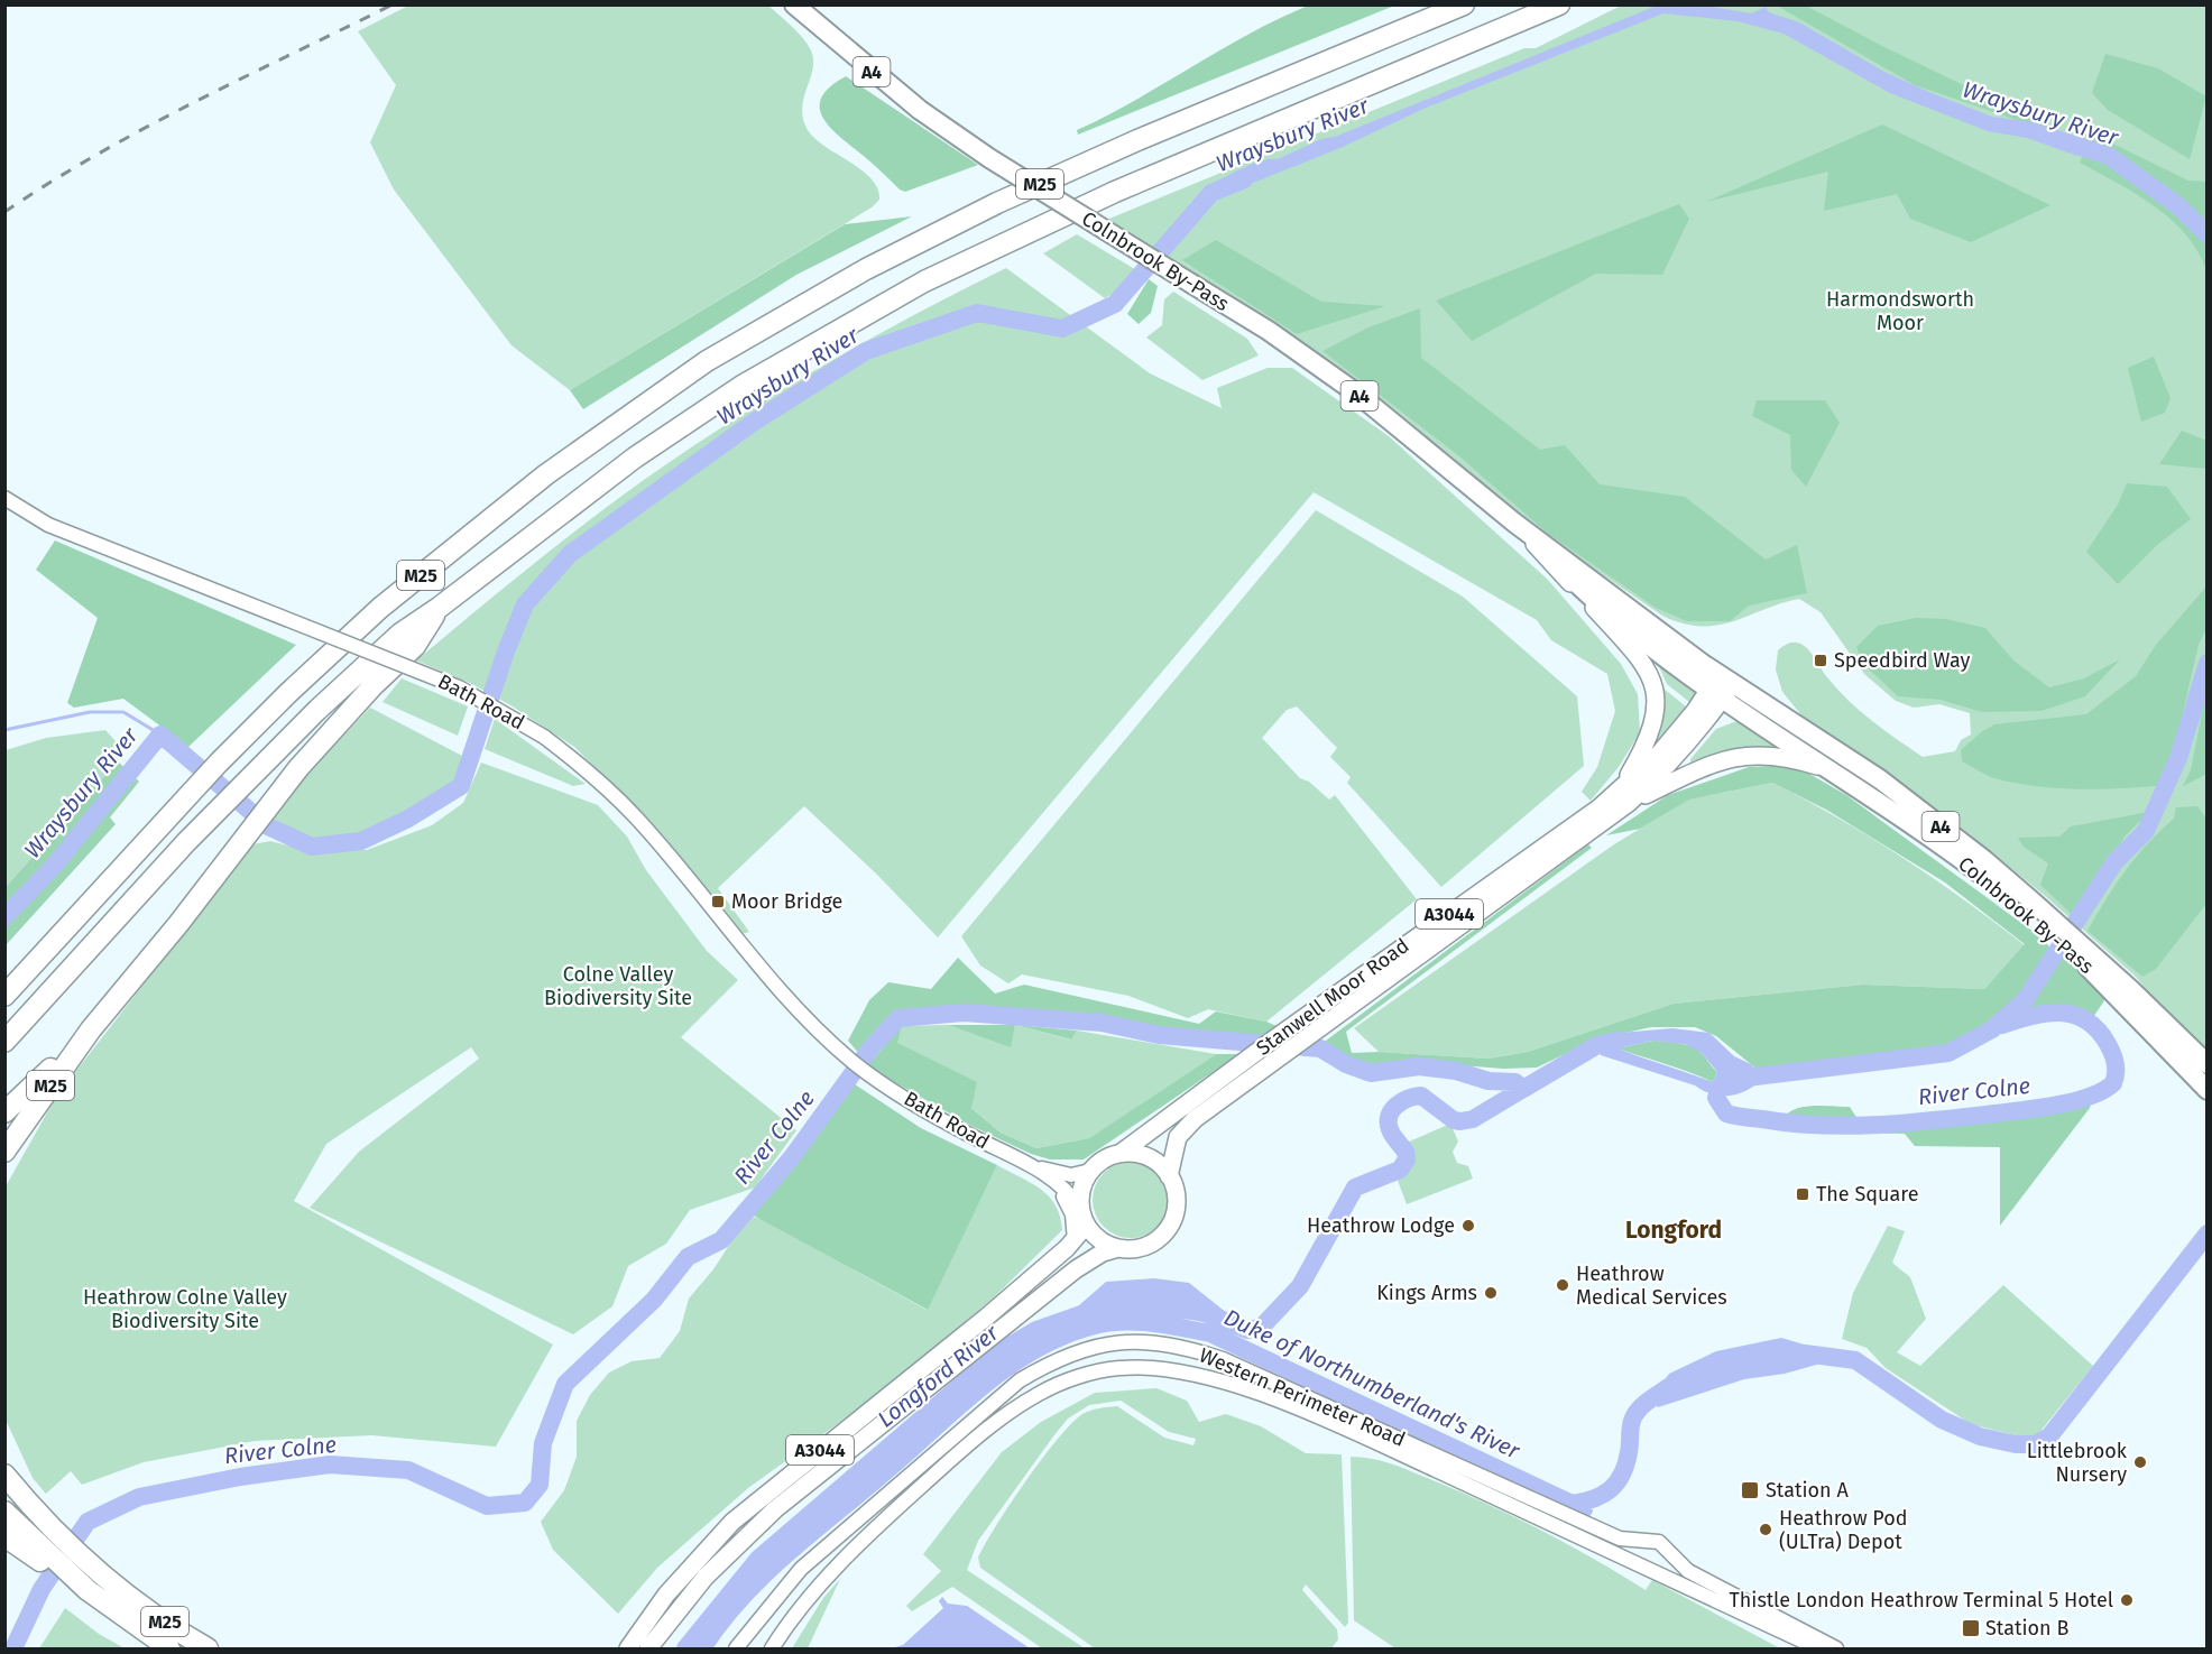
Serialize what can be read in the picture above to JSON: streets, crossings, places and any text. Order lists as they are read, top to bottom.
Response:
{
  "streets": {
    "highway": ["A4", "M25", "Colnbrook By-Pass"],
    "main road": ["A3044", "Stanwell Moor Road"],
    "street": ["Bath Road", "Western Perimeter Road"]
  },
  "crossings": [
    ["A4", "Colnbrook By-Pass"],
    ["A4", "Stanwell Moor Road"],
    ["Colnbrook By-Pass", "Stanwell Moor Road"],
    ["Bath Road", "A3044"],
    ["Bath Road", "Stanwell Moor Road"],
    ["A3044", "Stanwell Moor Road"]
  ],
  "districts": ["Longford"],
  "water": [
    "Wraysbury River",
    "River Colne",
    "Longford River",
    "Duke of Northumberland's River"
  ],
  "parks": ["Harmondsworth Moor", "Colne Valley Biodiversity Site", "Heathrow Colne Valley Biodiversity Site"],
  "places": {
    "transit": [
      "Speedbird Way",
      "Moor Bridge",
      "The Square",
      "Station A",
      "Station B"
    ],
    "other": [
      "Heathrow Lodge",
      "Heathrow Medical Services",
      "Kings Arms",
      "Littlebrook Nursery",
      "Heathrow Pod (ULTra) Depot",
      "Thistle London Heathrow Terminal 5 Hotel"
    ]
  }
}
